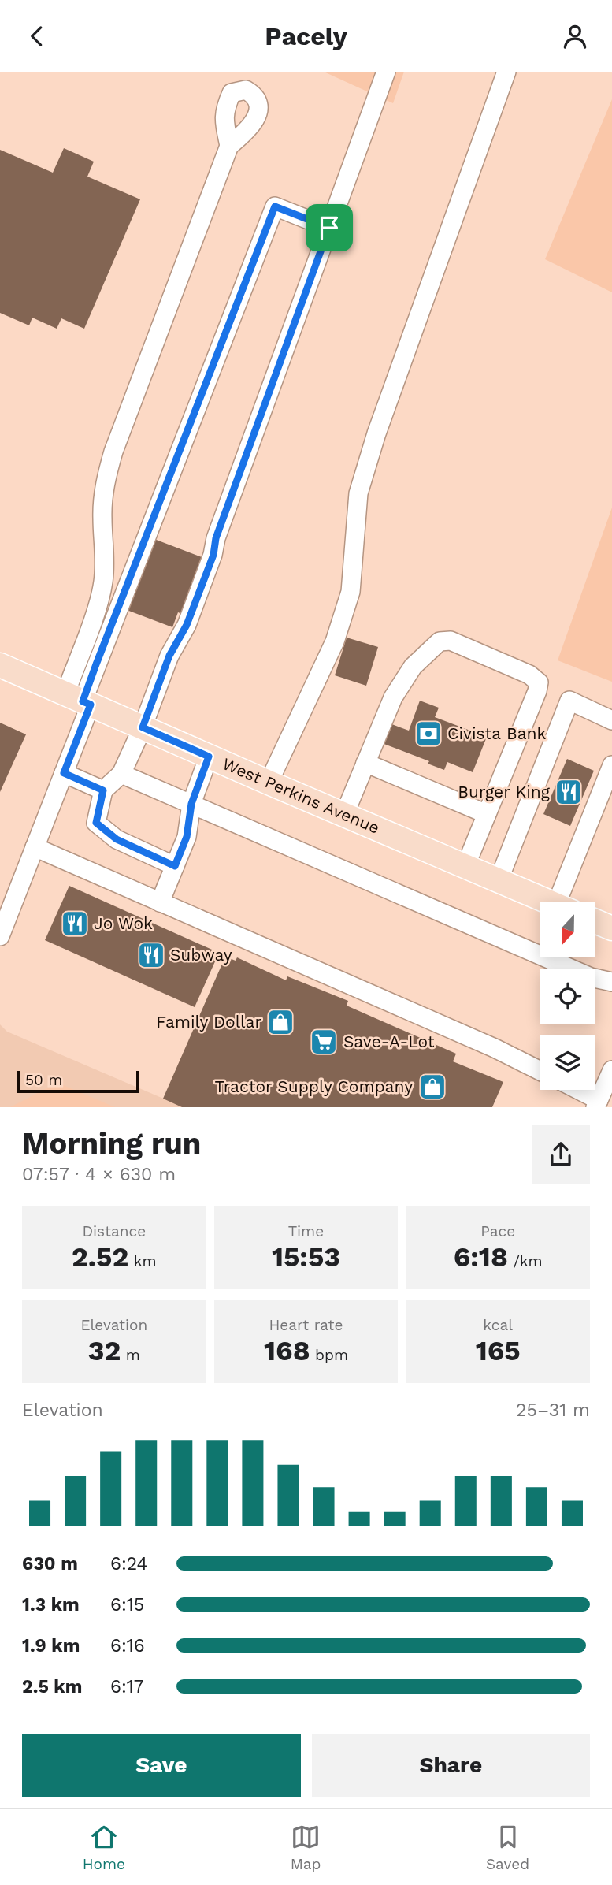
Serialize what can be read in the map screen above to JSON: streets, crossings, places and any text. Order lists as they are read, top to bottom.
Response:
{
  "streets": {
    "main road": ["West Perkins Avenue"]
  },
  "places": {
    "bank": ["Civista Bank"],
    "restaurant": ["Burger King", "Jo Wok", "Subway"],
    "shop": ["Family Dollar", "Tractor Supply Company"],
    "supermarket": ["Save-A-Lot"]
  },
  "scale_bar": "50 m",
  "north": "bottom",
  "page": {
    "header": "Pacely",
    "scale": "50 m",
    "heading": ["Morning run", "07:57 · 4 × 630 m"],
    "stats": [
      ["Distance", "2.52 km"],
      ["Time", "15:53"],
      ["Pace", "6:18 /km"],
      ["Elevation", "32 m"],
      ["Heart rate", "168 bpm"],
      ["kcal", "165"]
    ],
    "chart": ["Elevation", "25–31 m"],
    "list": [
      {
        "name": "630 m",
        "note": "6:24"
      },
      {
        "name": "1.3 km",
        "note": "6:15"
      },
      {
        "name": "1.9 km",
        "note": "6:16"
      },
      {
        "name": "2.5 km",
        "note": "6:17"
      }
    ],
    "buttons": ["Save", "Share"],
    "tabs": ["Home", "Map", "Saved"]
  }
}
